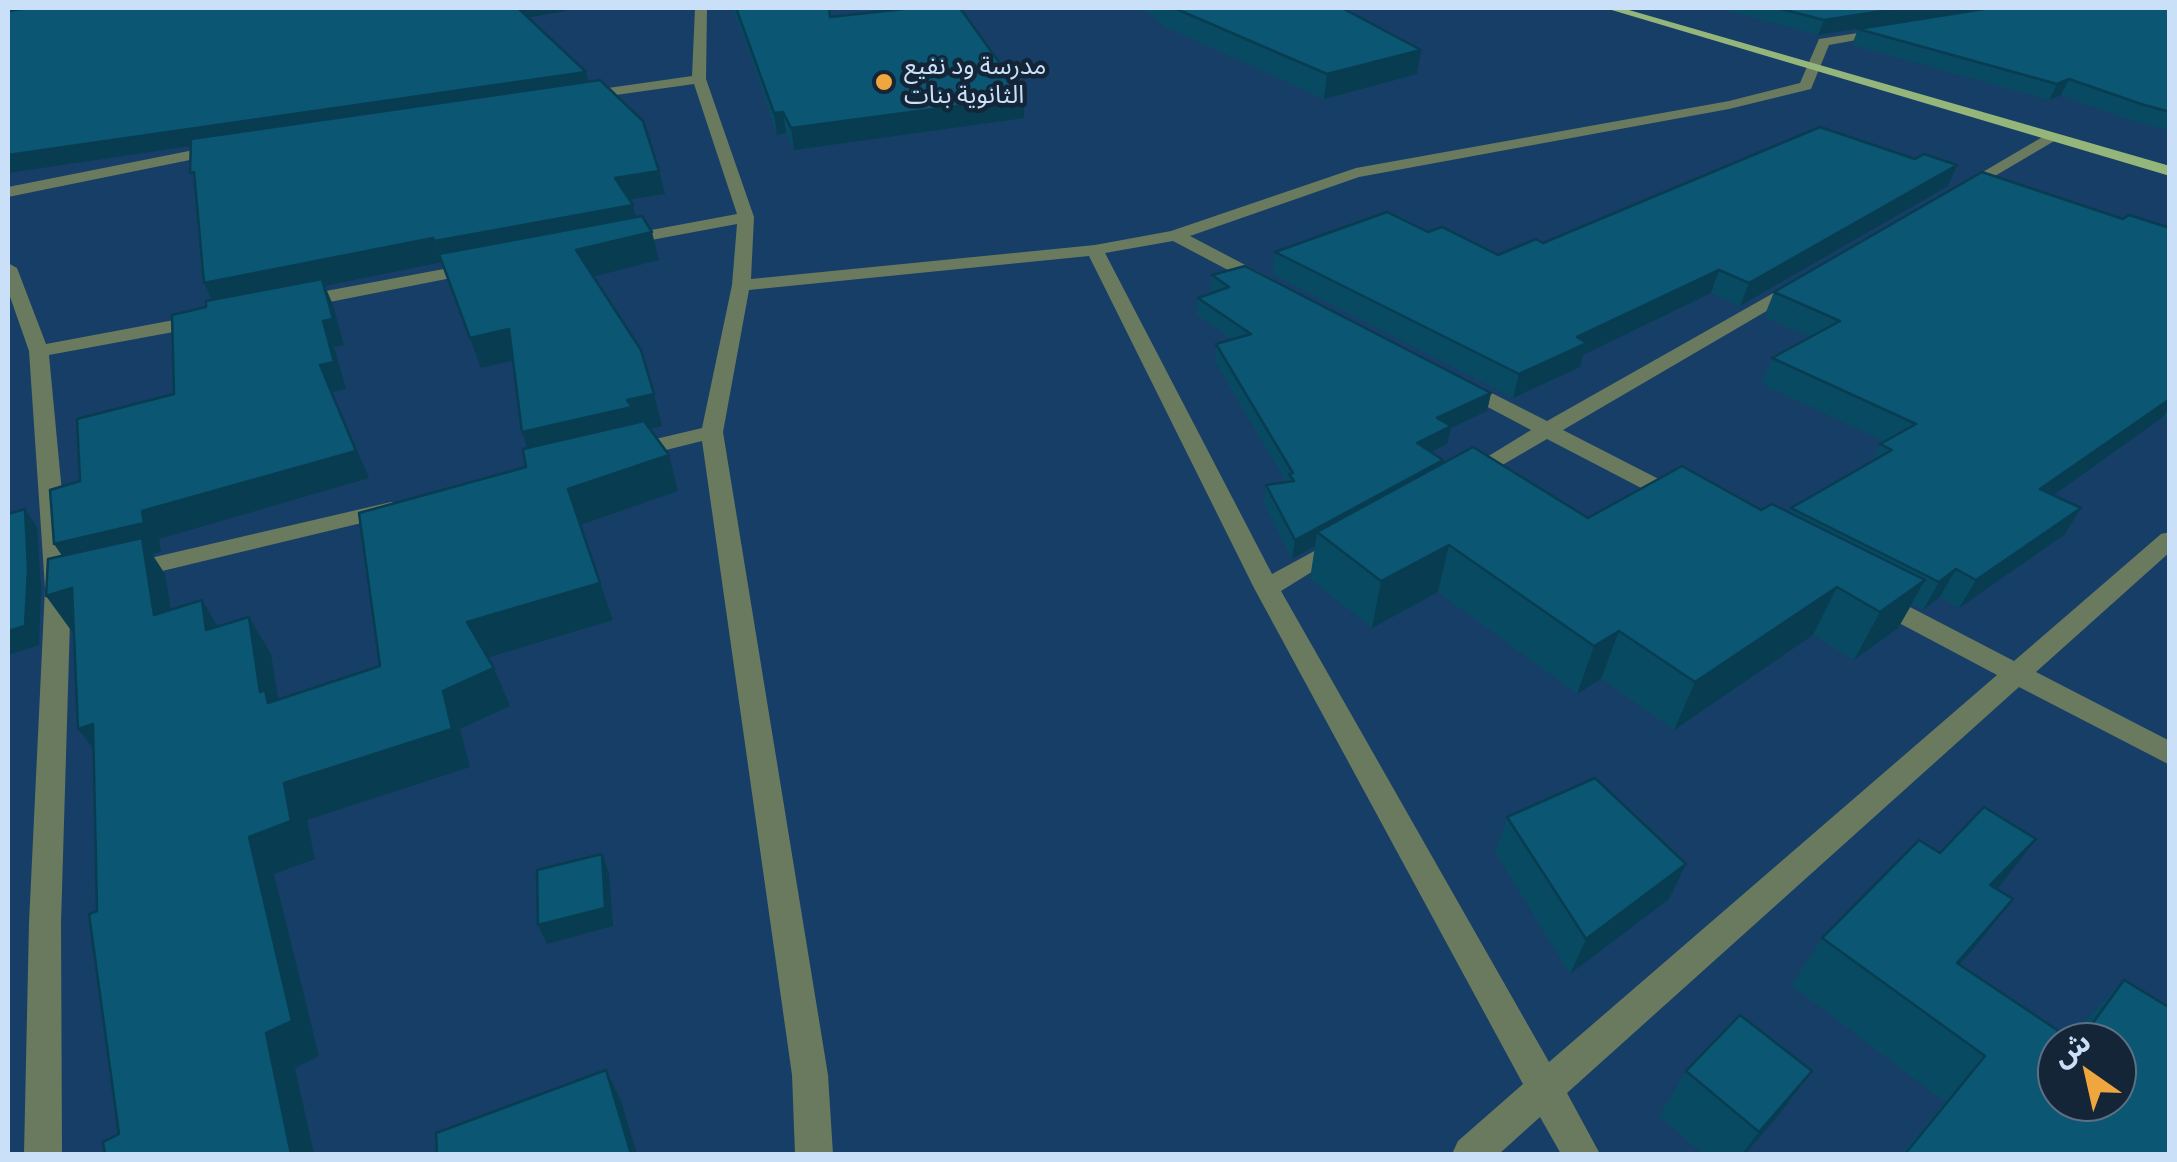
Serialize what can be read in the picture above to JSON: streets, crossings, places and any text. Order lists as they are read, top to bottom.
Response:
{
  "places": ["مدرسة ود نفيع الثانوية بنات"],
  "north": "top left"
}
